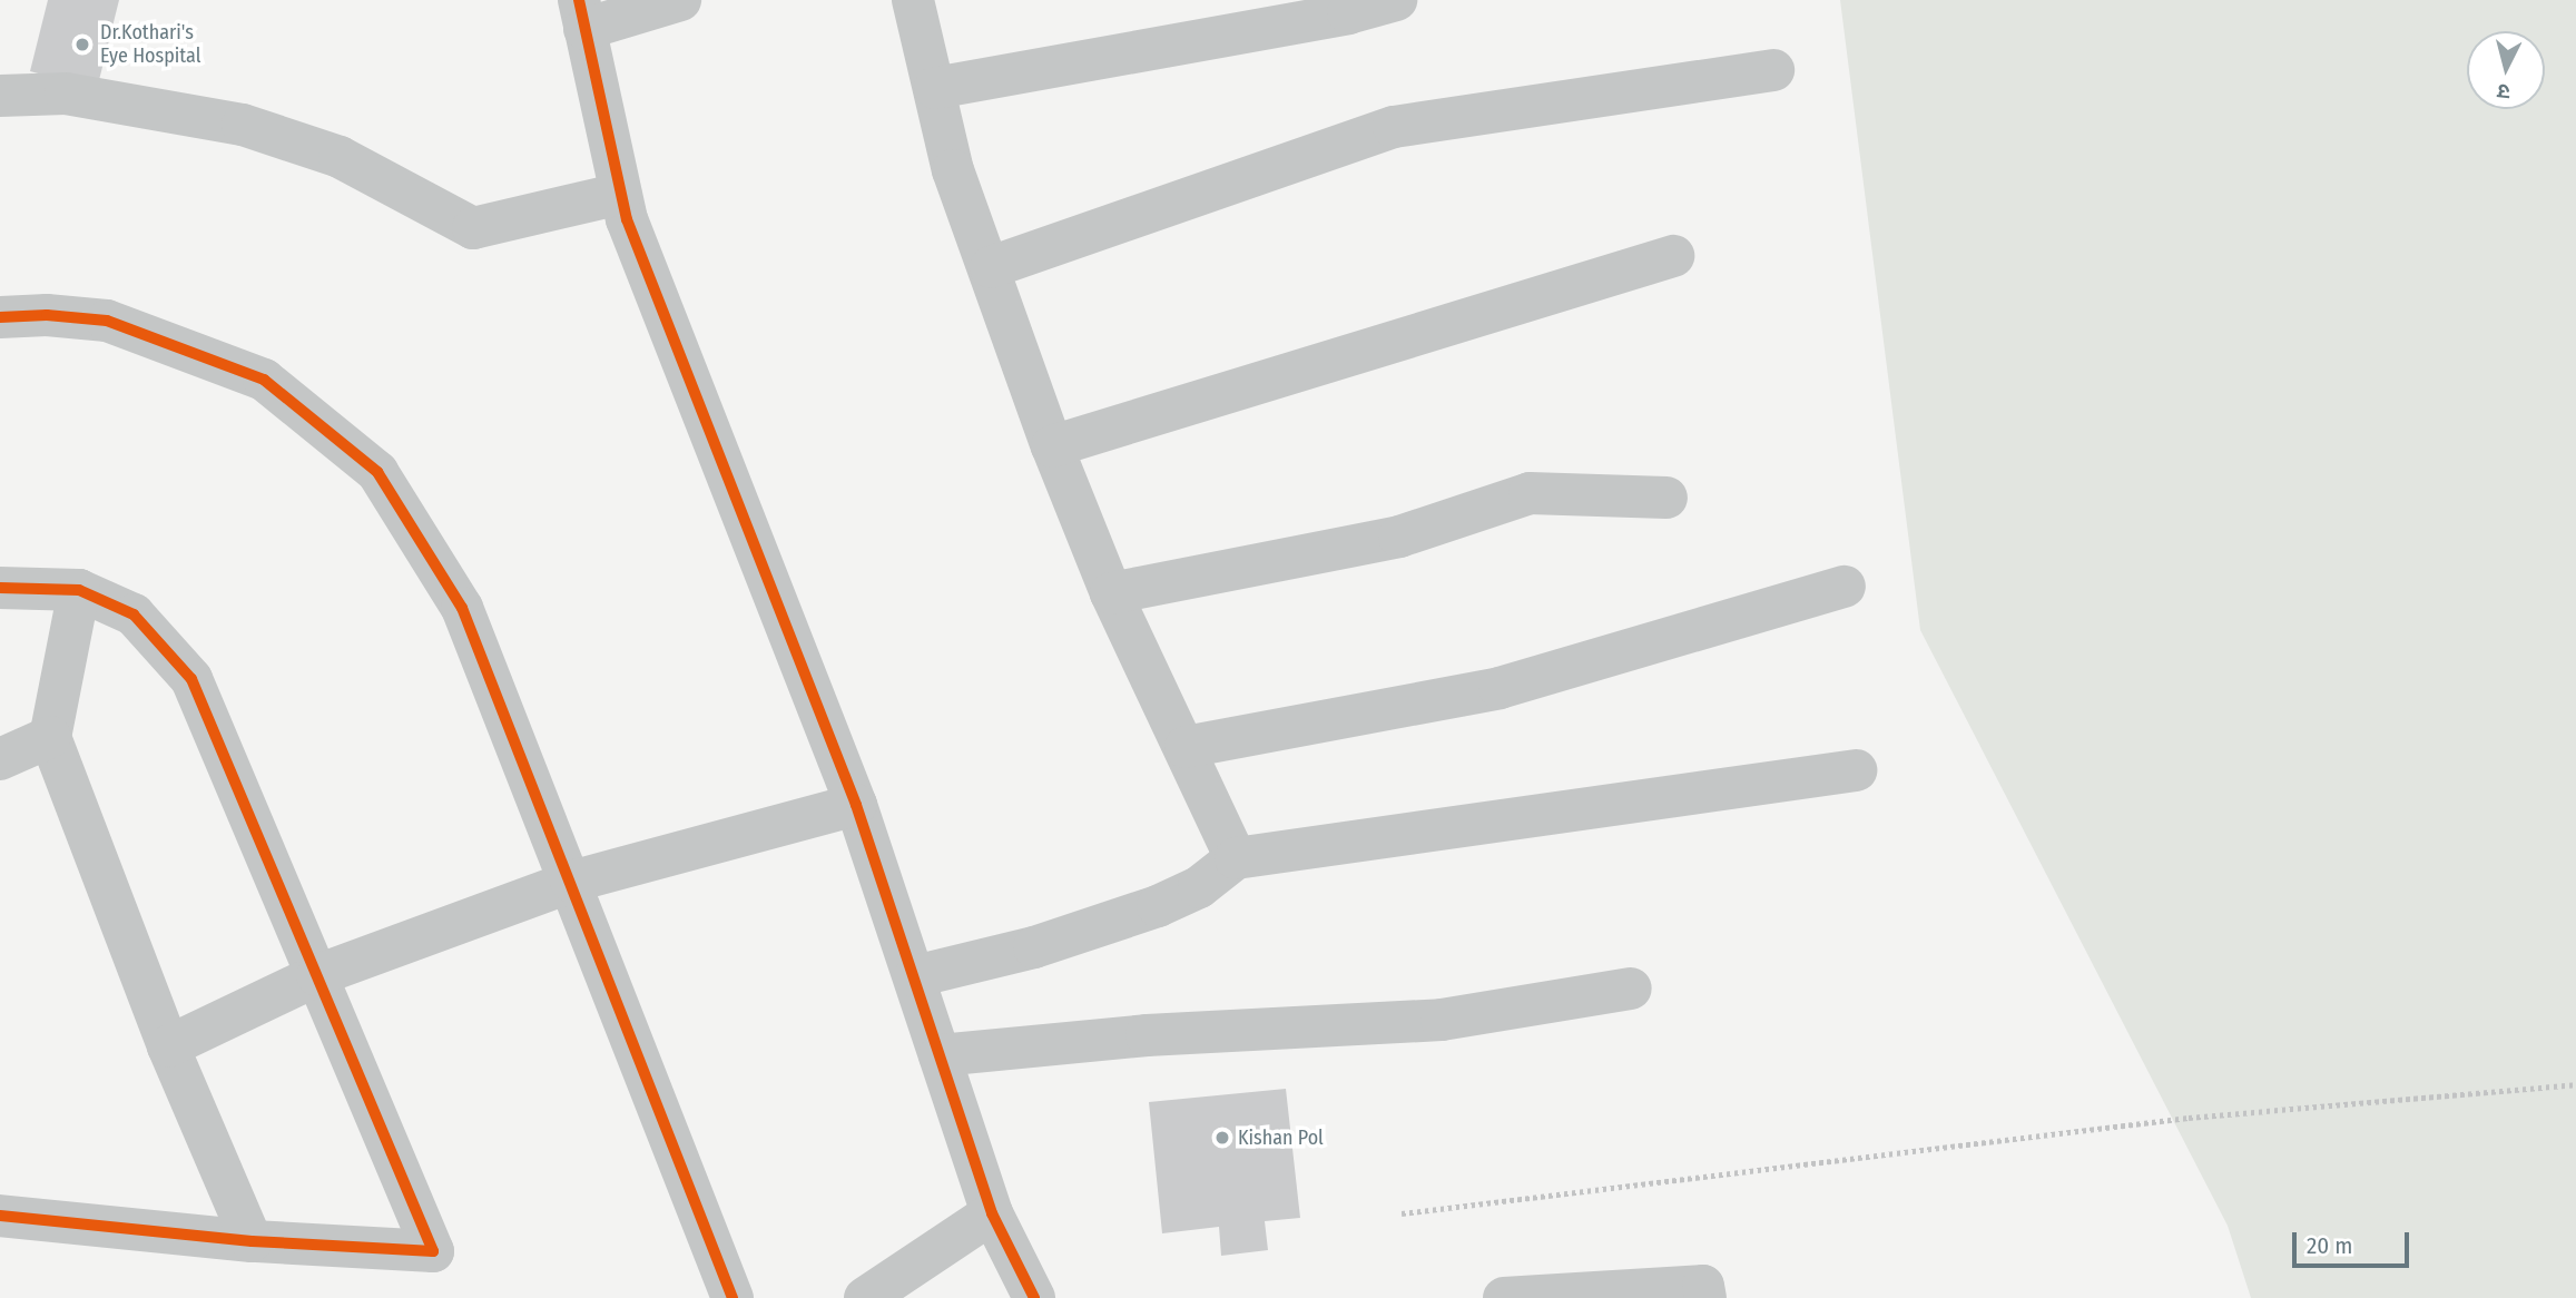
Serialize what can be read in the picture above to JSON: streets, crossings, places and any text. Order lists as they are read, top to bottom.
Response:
{
  "places": ["Dr.Kothari's Eye Hospital", "Kishan Pol"],
  "scale_bar": "20 m",
  "north": "bottom"
}
